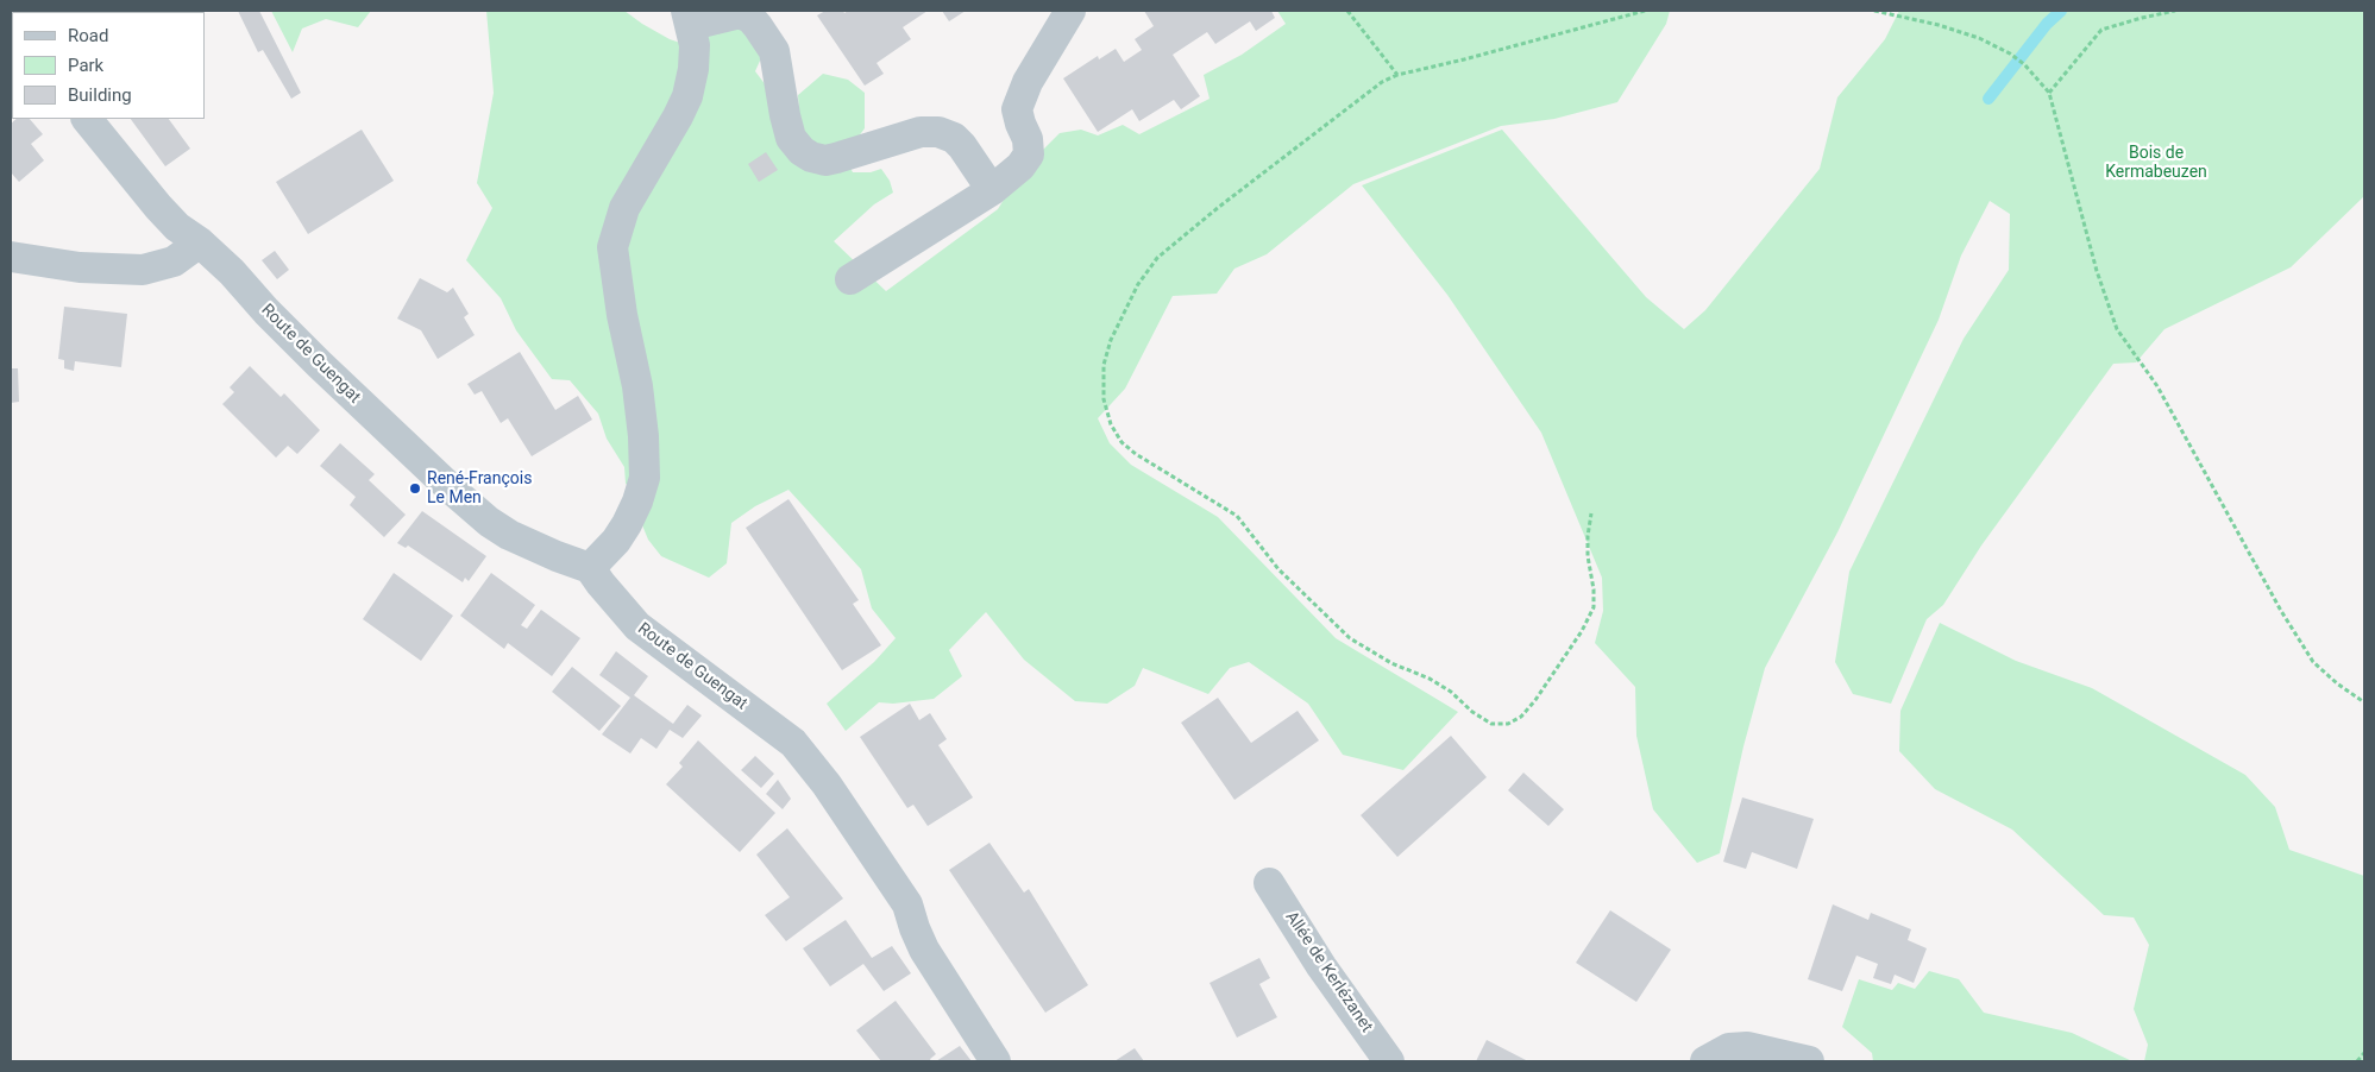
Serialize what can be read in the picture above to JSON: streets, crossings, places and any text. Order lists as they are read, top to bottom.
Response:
{
  "streets": {
    "street": ["Route de Guengat", "Allée de Kerlézanet"]
  },
  "parks": ["Bois de Kermabeuzen"],
  "places": ["René-François Le Men"],
  "legend": ["Road", "Park", "Building"]
}
